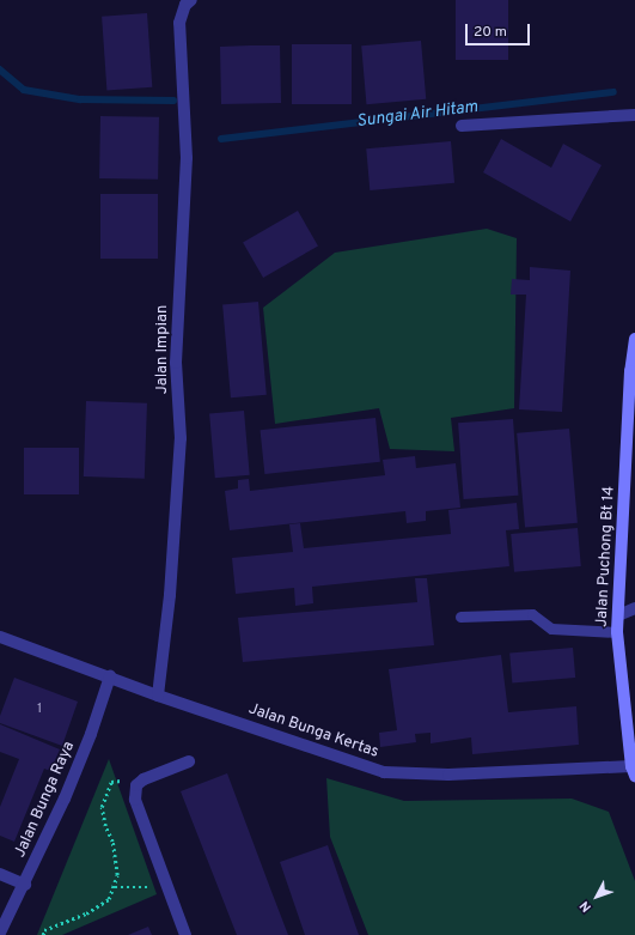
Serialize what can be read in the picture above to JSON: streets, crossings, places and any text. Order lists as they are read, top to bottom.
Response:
{
  "streets": {
    "street": [
      "Jalan Impian",
      "Jalan Puchong Bt 14",
      "Jalan Bunga Kertas",
      "Jalan Bunga Raya"
    ]
  },
  "crossings": [
    ["Jalan Impian", "Jalan Bunga Kertas"],
    ["Jalan Puchong Bt 14", "Jalan Bunga Kertas"],
    ["Jalan Bunga Kertas", "Jalan Bunga Raya"]
  ],
  "water": ["Sungai Air Hitam"],
  "house_numbers": ["1"],
  "scale_bar": "20 m",
  "north": "bottom left"
}
